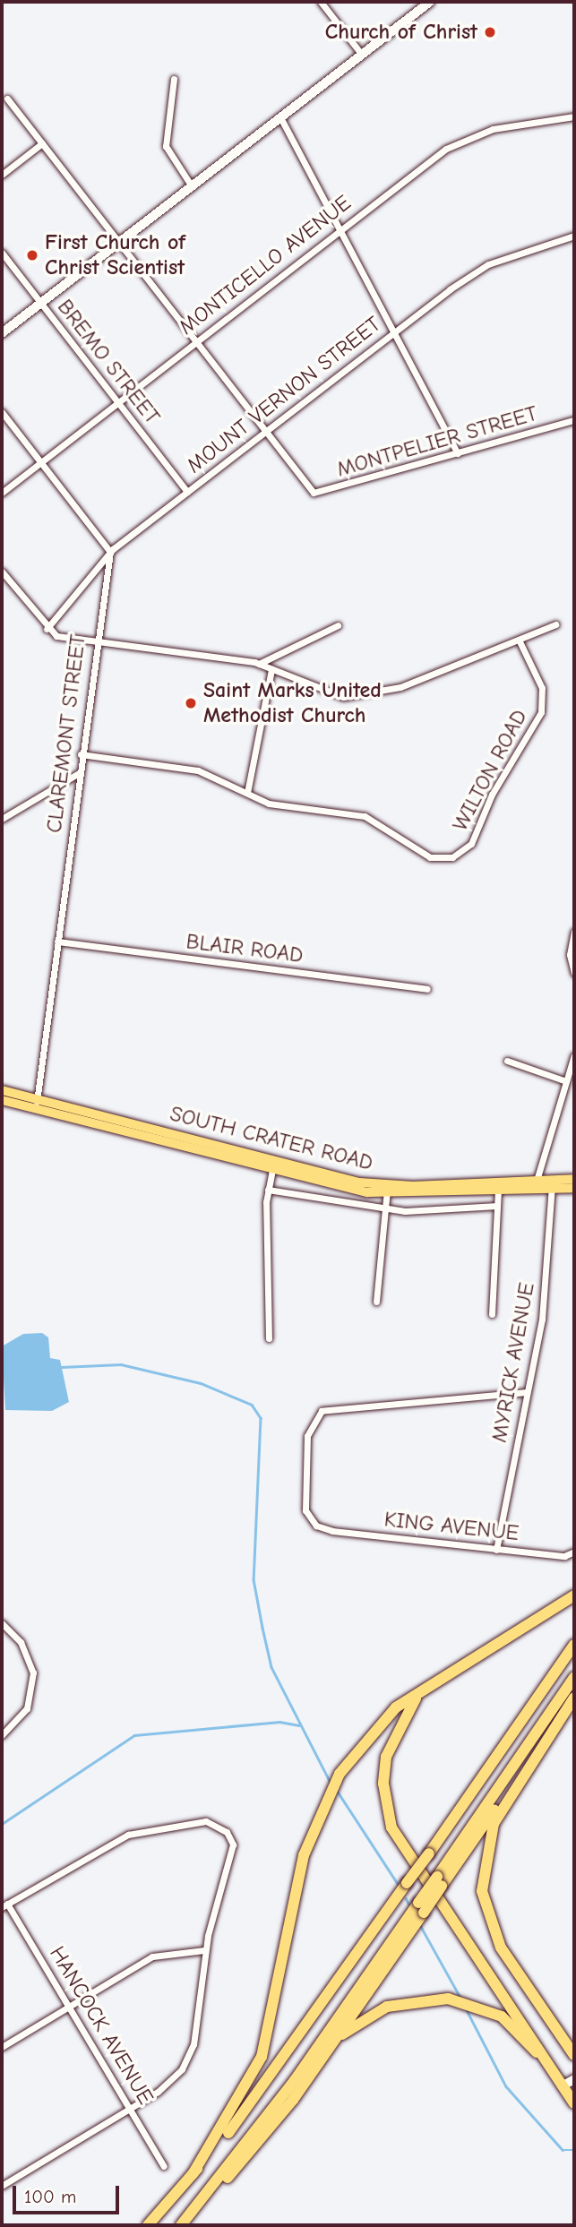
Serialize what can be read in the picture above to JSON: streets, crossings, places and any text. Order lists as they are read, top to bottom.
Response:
{
  "streets": {
    "main road": ["SOUTH CRATER ROAD"],
    "street": [
      "MONTICELLO AVENUE",
      "BREMO STREET",
      "MOUNT VERNON STREET",
      "MONTPELIER STREET",
      "CLAREMONT STREET",
      "WILTON ROAD",
      "BLAIR ROAD",
      "MYRICK AVENUE",
      "KING AVENUE",
      "HANCOCK AVENUE"
    ]
  },
  "crossings": [
    ["MONTICELLO AVENUE", "BREMO STREET"],
    ["BREMO STREET", "MOUNT VERNON STREET"],
    ["MOUNT VERNON STREET", "MONTPELIER STREET"],
    ["MOUNT VERNON STREET", "CLAREMONT STREET"],
    ["CLAREMONT STREET", "WILTON ROAD"],
    ["CLAREMONT STREET", "BLAIR ROAD"],
    ["CLAREMONT STREET", "SOUTH CRATER ROAD"],
    ["SOUTH CRATER ROAD", "MYRICK AVENUE"],
    ["MYRICK AVENUE", "KING AVENUE"]
  ],
  "places": ["Church of Christ", "First Church of Christ Scientist", "Saint Marks United Methodist Church"],
  "scale_bar": "100 m"
}
